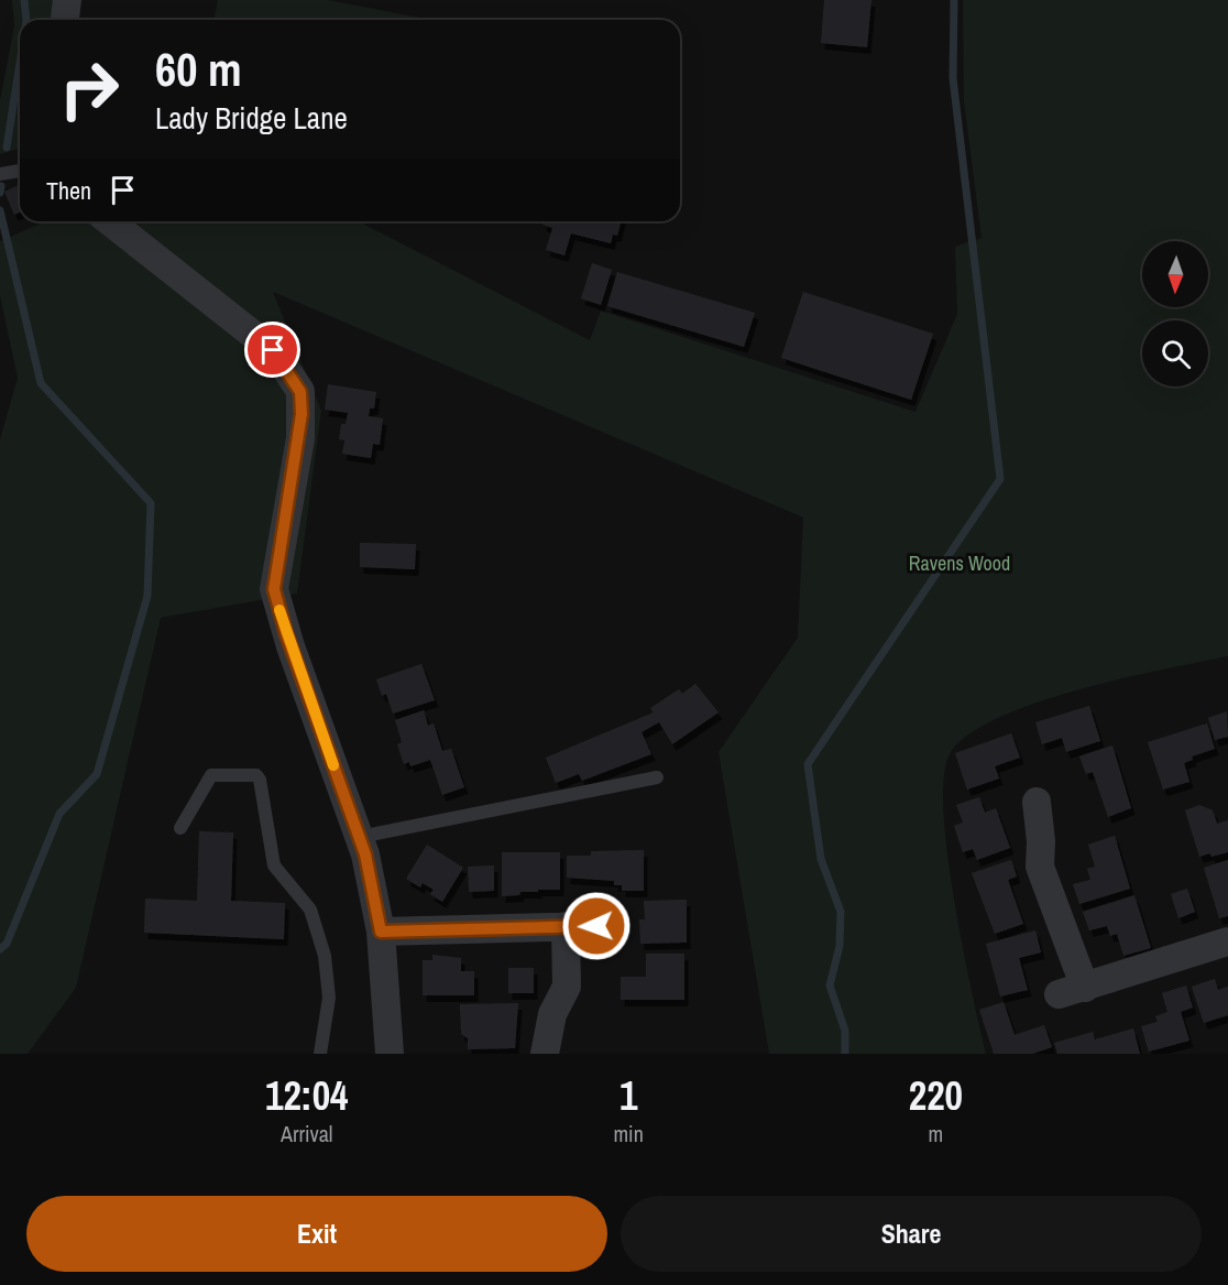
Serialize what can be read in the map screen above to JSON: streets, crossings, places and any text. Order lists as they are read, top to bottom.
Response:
{
  "parks": ["Ravens Wood"],
  "north": "bottom",
  "page": {
    "turn": ["60 m", "Lady Bridge Lane"],
    "then": "Then",
    "eta": [
      "12:04",
      "Arrival",
      "1",
      "min",
      "220",
      "m"
    ],
    "buttons": ["Exit", "Share"]
  }
}
